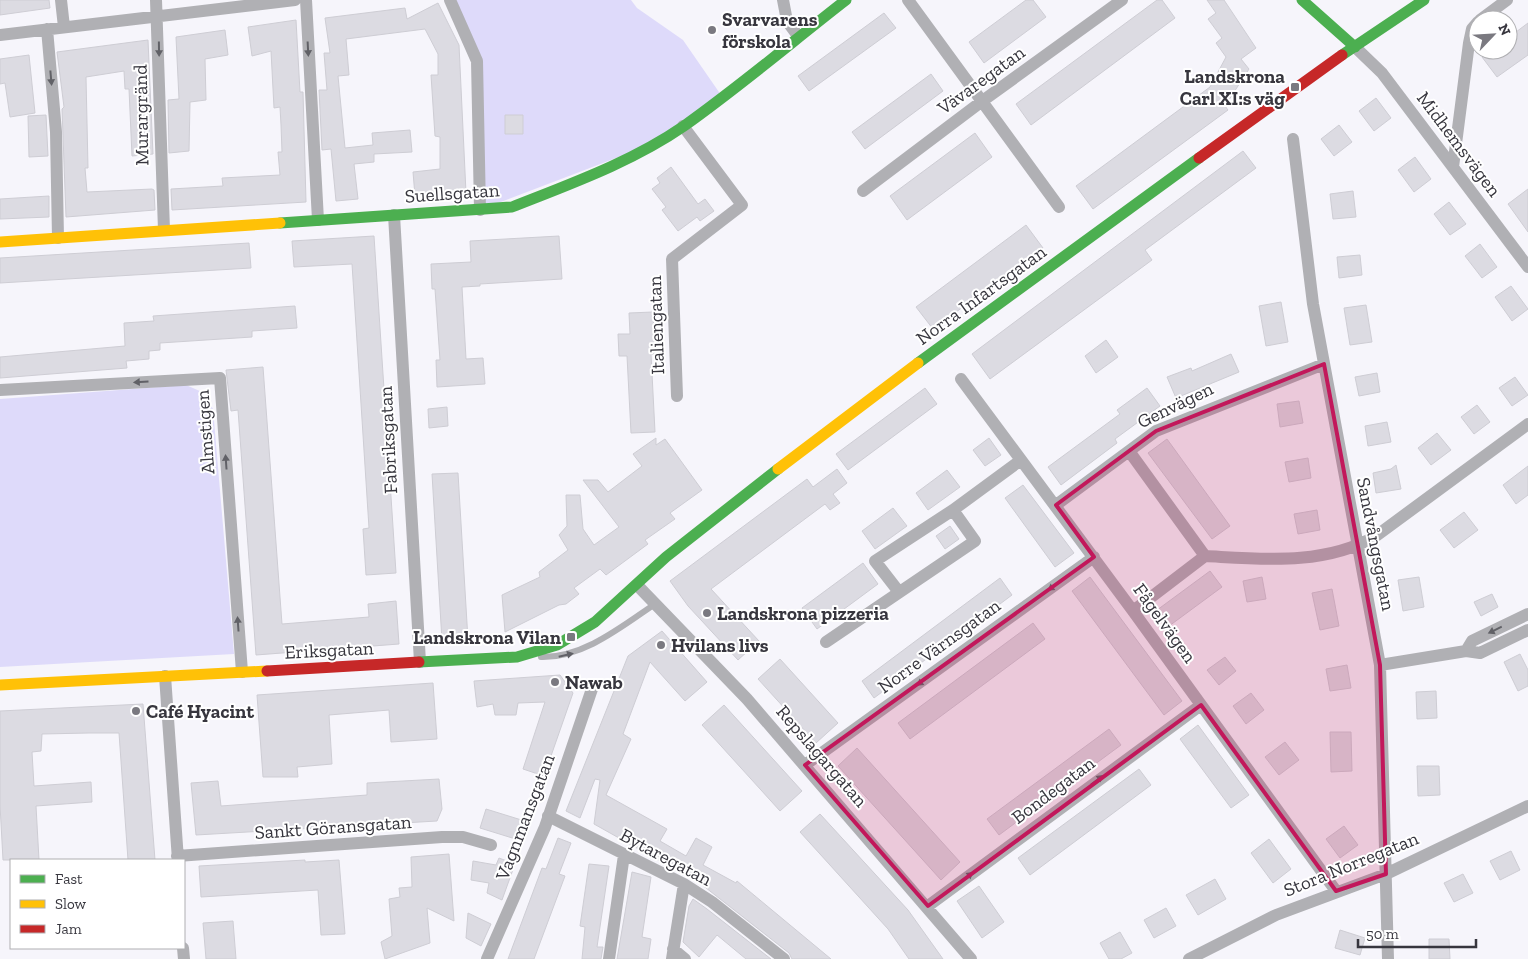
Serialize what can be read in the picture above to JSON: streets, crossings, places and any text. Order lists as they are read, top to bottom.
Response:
{
  "streets": {
    "street": [
      "Vävaregatan",
      "Murargränd",
      "Midhemsvägen",
      "Suellsgatan",
      "Norra Infartsgatan",
      "Italiengatan",
      "Genvägen",
      "Almstigen",
      "Fabriksgatan",
      "Sandvångsgatan",
      "Fågelvägen",
      "Norre Värnsgatan",
      "Eriksgatan",
      "Repslagargatan",
      "Bondegatan",
      "Vagnmansgatan",
      "Sankt Göransgatan",
      "Bytaregatan",
      "Stora Norregatan"
    ]
  },
  "crossings": [
    ["Murargränd", "Suellsgatan"],
    ["Midhemsvägen", "Norra Infartsgatan"],
    ["Suellsgatan", "Italiengatan"],
    ["Suellsgatan", "Fabriksgatan"],
    ["Norra Infartsgatan", "Eriksgatan"],
    ["Norra Infartsgatan", "Repslagargatan"],
    ["Genvägen", "Sandvångsgatan"],
    ["Genvägen", "Fågelvägen"],
    ["Almstigen", "Eriksgatan"],
    ["Fabriksgatan", "Eriksgatan"],
    ["Sandvångsgatan", "Stora Norregatan"],
    ["Fågelvägen", "Norre Värnsgatan"],
    ["Fågelvägen", "Bondegatan"],
    ["Fågelvägen", "Stora Norregatan"],
    ["Norre Värnsgatan", "Repslagargatan"],
    ["Eriksgatan", "Repslagargatan"],
    ["Repslagargatan", "Bondegatan"],
    ["Vagnmansgatan", "Bytaregatan"]
  ],
  "one_way": ["Norre Värnsgatan", "Bondegatan"],
  "places": {
    "other": [
      "Svarvarens förskola",
      "Landskrona pizzeria",
      "Hvilans livs",
      "Nawab",
      "Café Hyacint"
    ],
    "transit": ["Landskrona Carl XI:s väg", "Landskrona Vilan"]
  },
  "legend": ["Fast", "Slow", "Jam"],
  "scale_bar": "50 m",
  "north": "top right"
}
